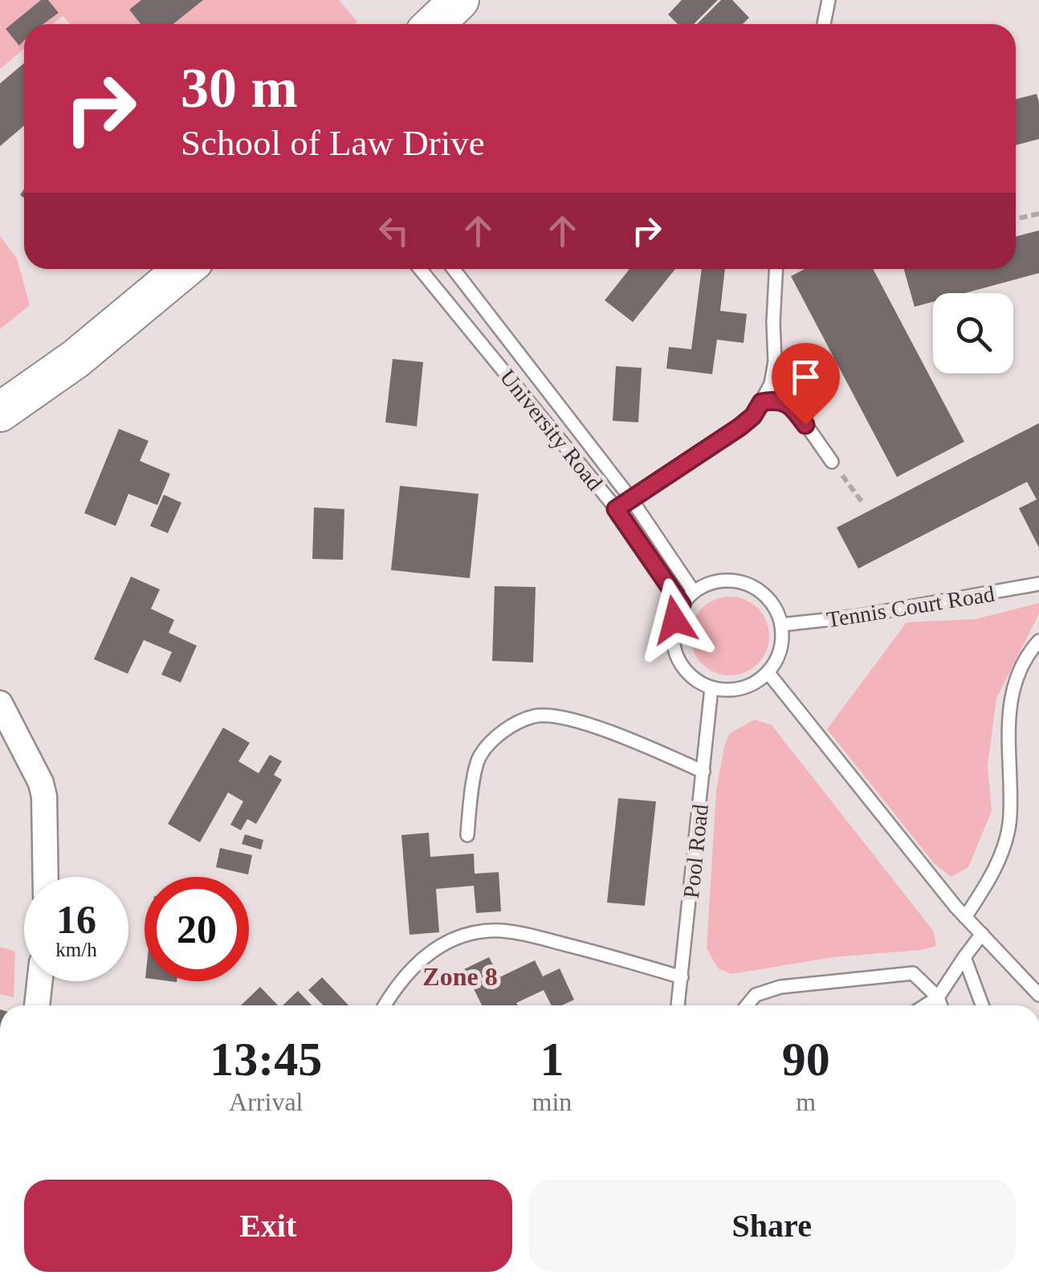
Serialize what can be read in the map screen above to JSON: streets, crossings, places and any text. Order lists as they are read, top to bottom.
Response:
{
  "streets": {
    "lane": ["University Road", "Tennis Court Road", "Pool Road"]
  },
  "crossings": [
    ["University Road", "Tennis Court Road"],
    ["University Road", "Pool Road"],
    ["Tennis Court Road", "Pool Road"]
  ],
  "districts": ["Zone 8"],
  "page": {
    "turn": ["30 m", "School of Law Drive"],
    "speed": "16 km/h",
    "limit": "20",
    "eta": [
      "13:45",
      "Arrival",
      "1",
      "min",
      "90",
      "m"
    ],
    "buttons": ["Exit", "Share"]
  }
}
